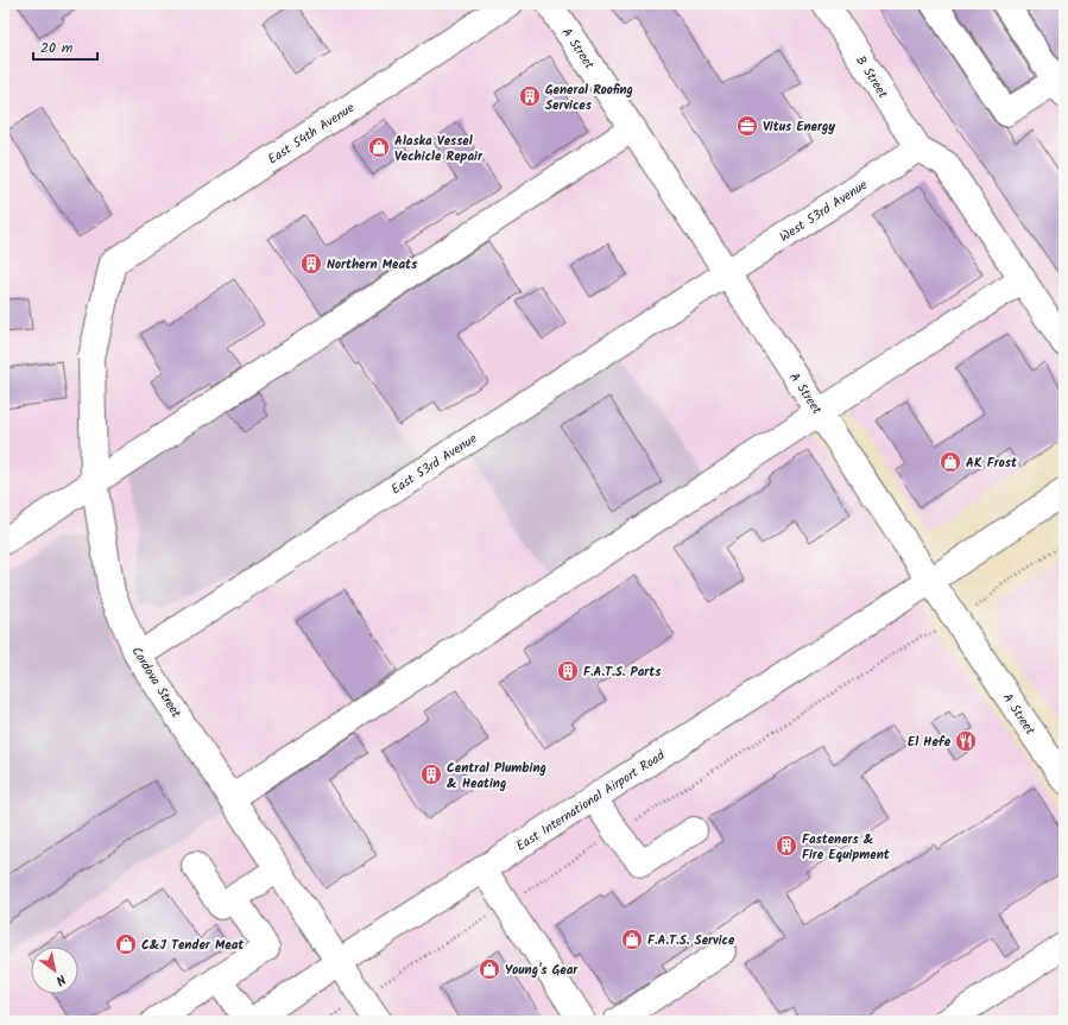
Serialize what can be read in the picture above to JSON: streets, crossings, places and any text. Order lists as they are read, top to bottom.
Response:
{
  "streets": {
    "street": [
      "A Street",
      "B Street",
      "East 54th Avenue",
      "West 53rd Avenue",
      "East 53rd Avenue",
      "Cordova Street",
      "East International Airport Road"
    ]
  },
  "crossings": [
    ["A Street", "West 53rd Avenue"],
    ["A Street", "East 53rd Avenue"],
    ["A Street", "East International Airport Road"],
    ["B Street", "West 53rd Avenue"],
    ["East 54th Avenue", "Cordova Street"],
    ["West 53rd Avenue", "East 53rd Avenue"],
    ["East 53rd Avenue", "Cordova Street"],
    ["Cordova Street", "East International Airport Road"]
  ],
  "places": {
    "building": [
      "General Roofing Services",
      "Northern Meats",
      "F.A.T.S. Parts",
      "Central Plumbing & Heating",
      "Fasteners & Fire Equipment"
    ],
    "office": ["Vitus Energy"],
    "shop": [
      "Alaska Vessel Vechicle Repair",
      "AK Frost",
      "F.A.T.S. Service",
      "C&J Tender Meat",
      "Young's Gear"
    ],
    "restaurant": ["El Hefe"]
  },
  "scale_bar": "20 m",
  "north": "bottom right"
}
